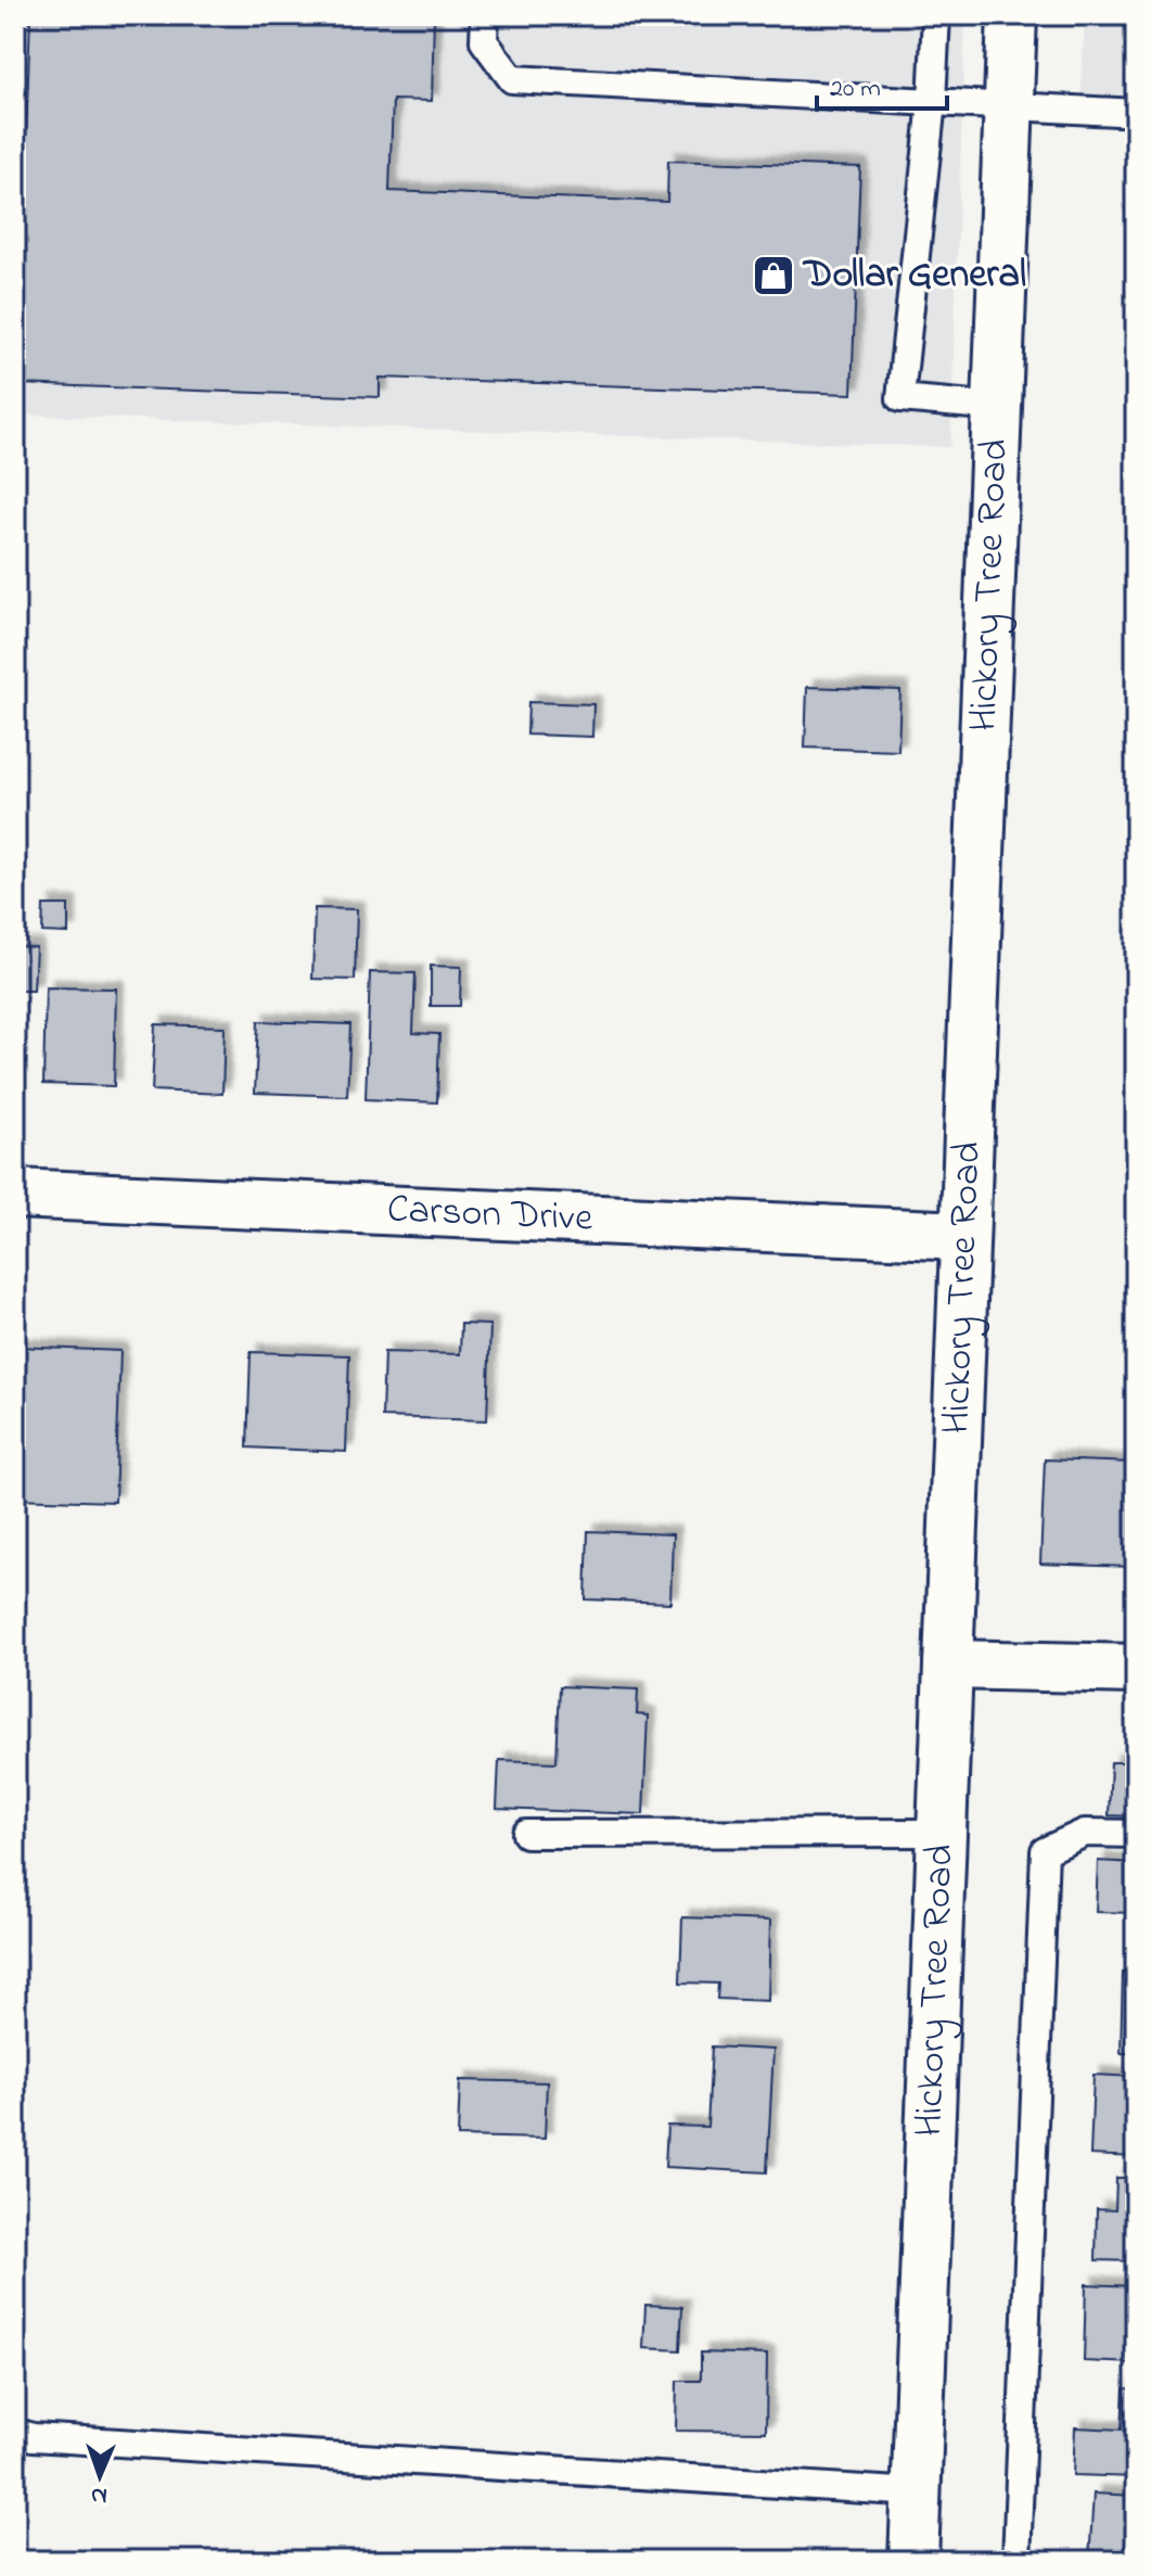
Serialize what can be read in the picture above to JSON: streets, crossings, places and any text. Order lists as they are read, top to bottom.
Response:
{
  "streets": {
    "street": ["Hickory Tree Road", "Carson Drive"]
  },
  "crossings": [
    ["Hickory Tree Road", "Carson Drive"]
  ],
  "places": {
    "shop": ["Dollar General"]
  },
  "scale_bar": "20 m",
  "north": "bottom"
}
